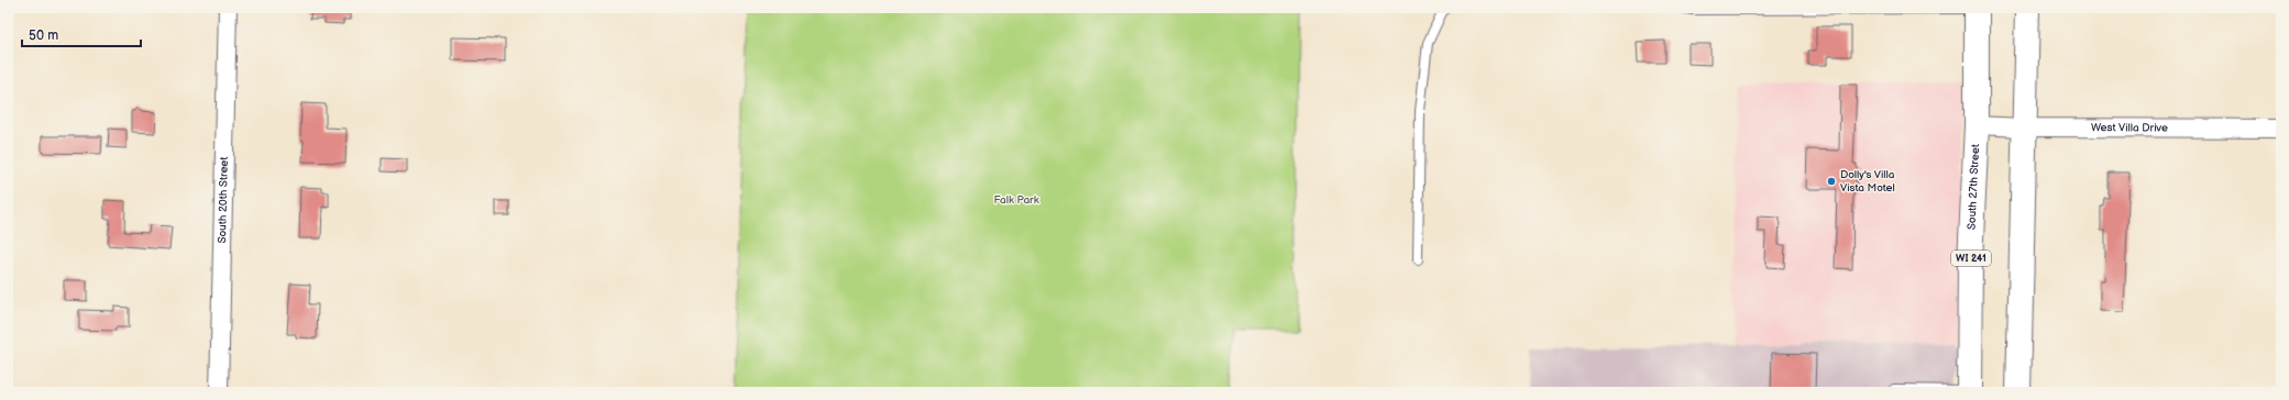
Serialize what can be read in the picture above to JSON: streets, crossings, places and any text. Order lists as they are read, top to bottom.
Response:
{
  "streets": {
    "main road": ["South 27th Street", "WI 241"],
    "street": ["West Villa Drive", "South 20th Street"]
  },
  "crossings": [
    ["West Villa Drive", "South 27th Street"]
  ],
  "parks": ["Falk Park"],
  "places": ["Dolly's Villa Vista Motel"],
  "scale_bar": "50 m"
}
